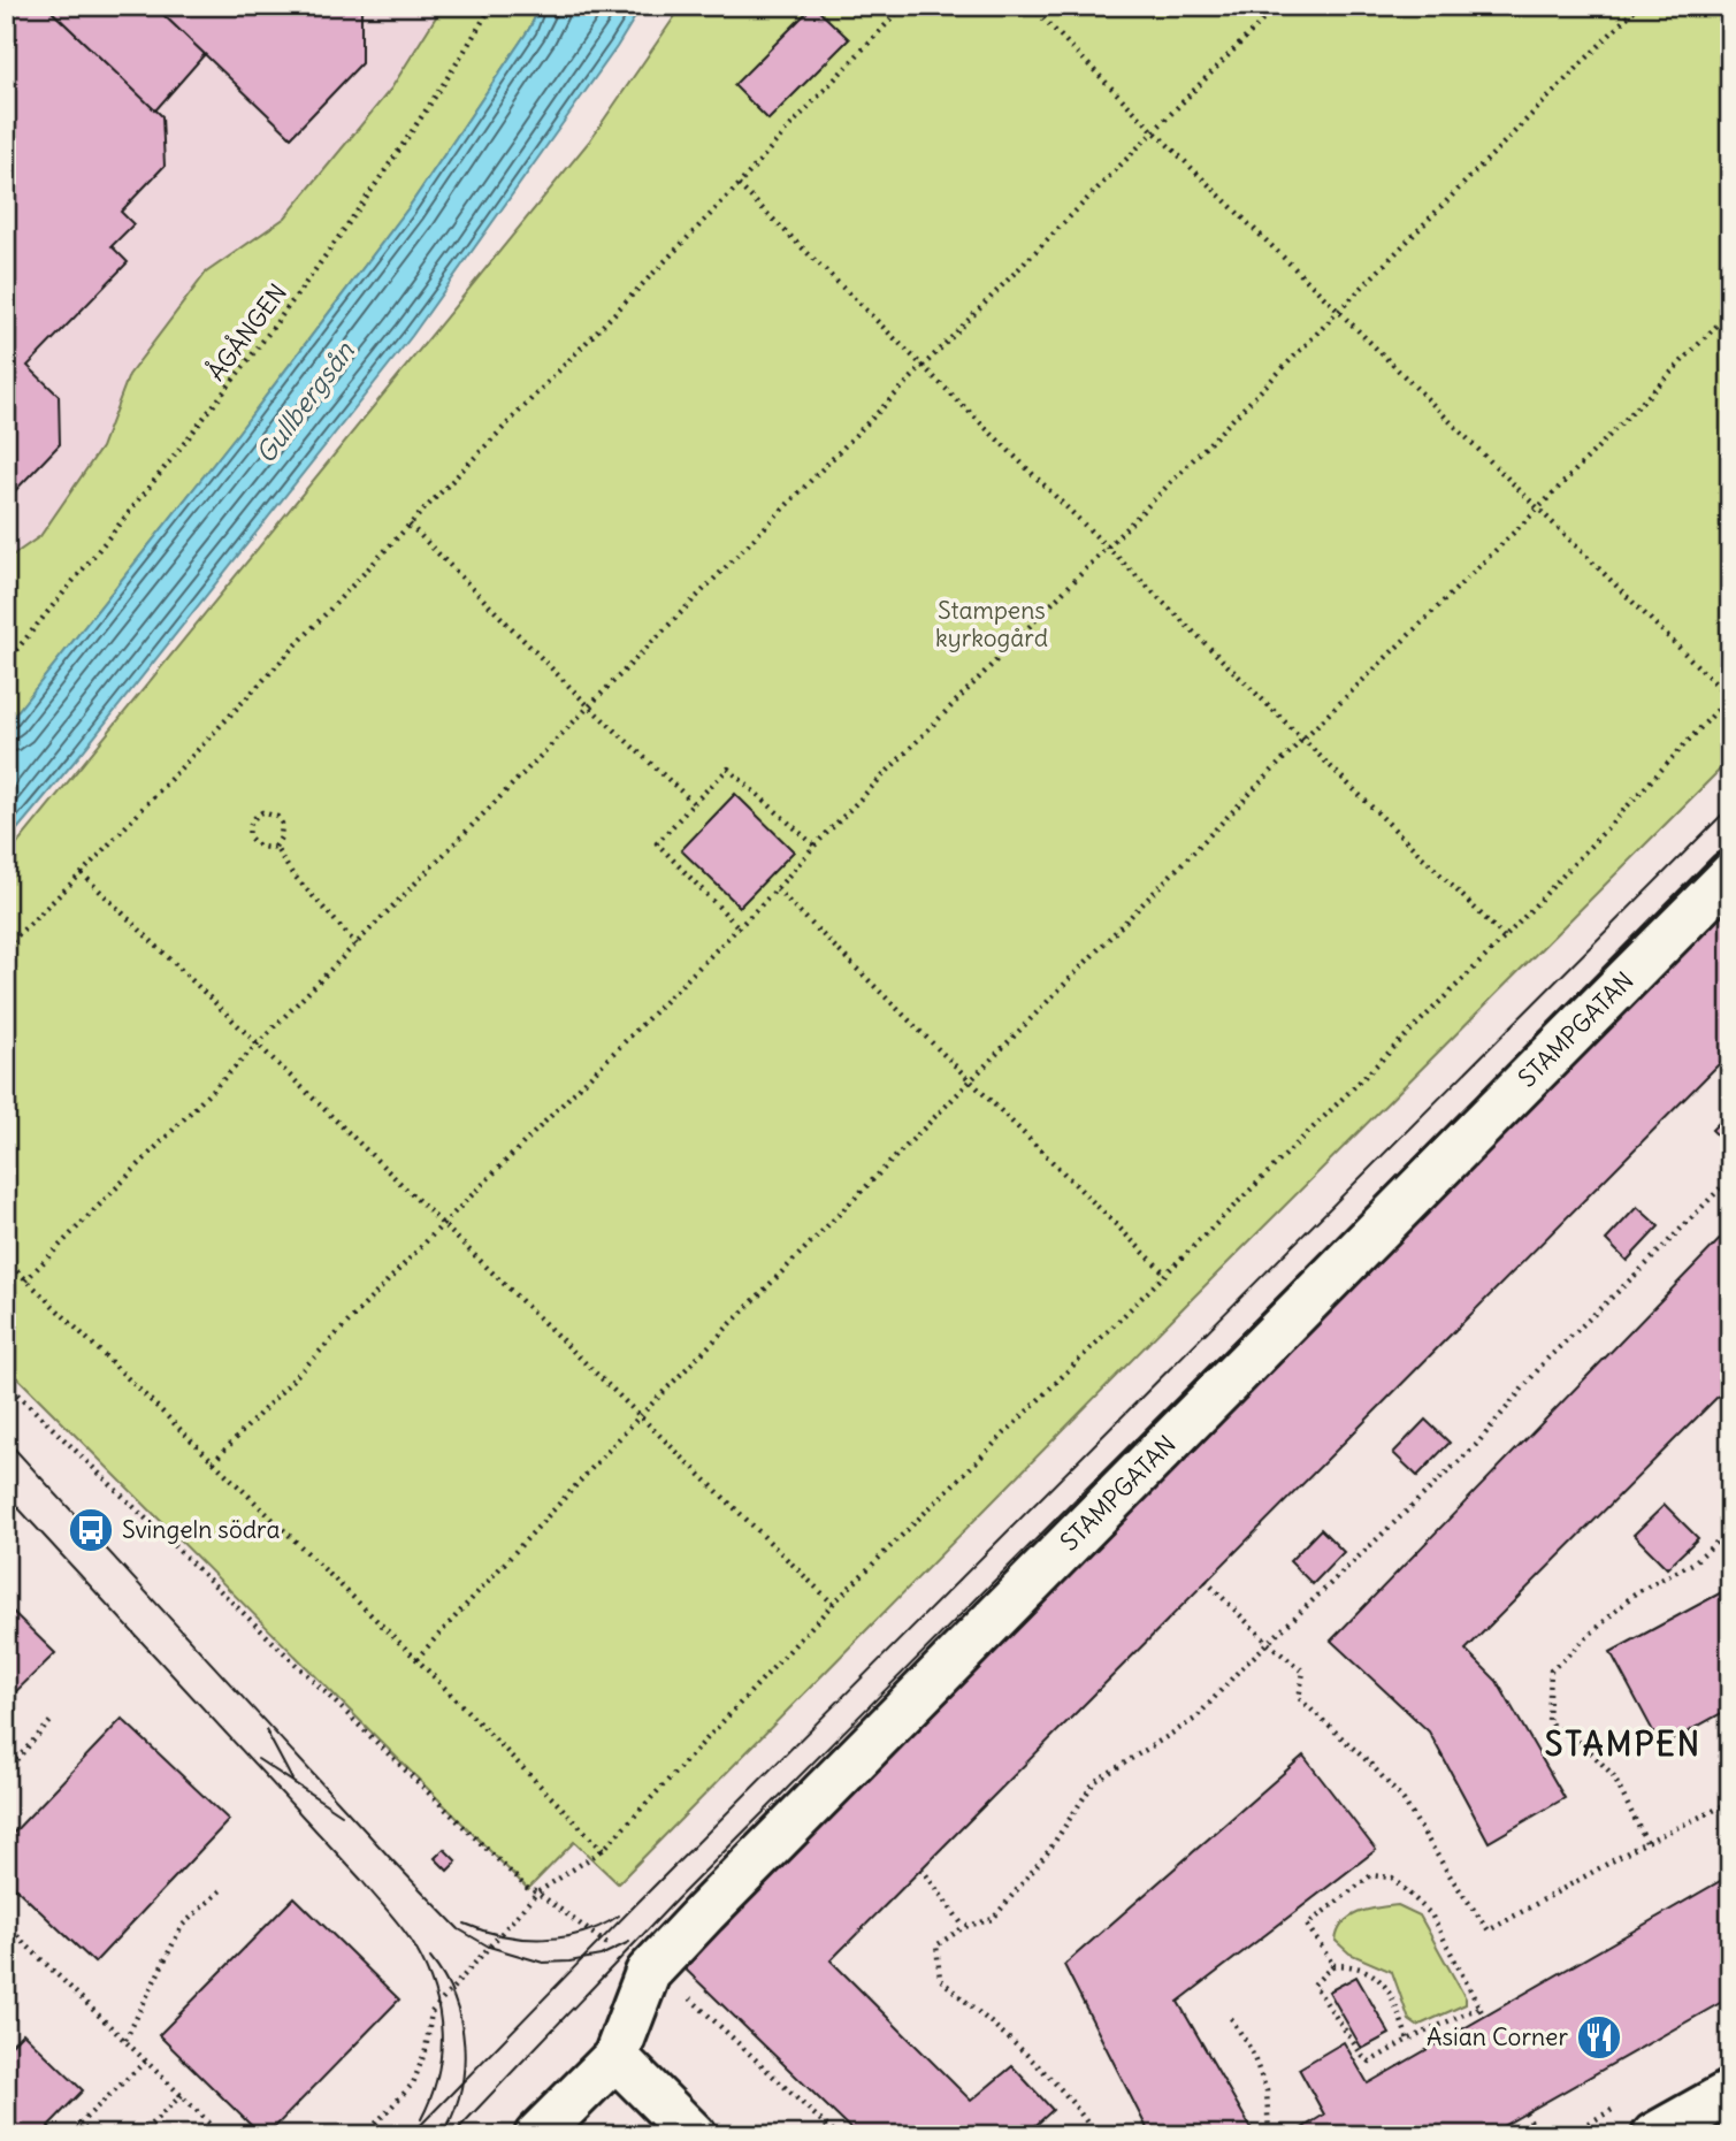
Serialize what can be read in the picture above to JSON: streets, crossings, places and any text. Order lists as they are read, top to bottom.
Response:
{
  "streets": {
    "street": ["STAMPGATAN"],
    "path": ["ÅGÅNGEN"]
  },
  "districts": ["STAMPEN"],
  "water": ["Gullbergsån"],
  "parks": ["Stampens kyrkogård"],
  "places": {
    "bus stop": ["Svingeln södra"],
    "restaurant": ["Asian Corner"]
  }
}
